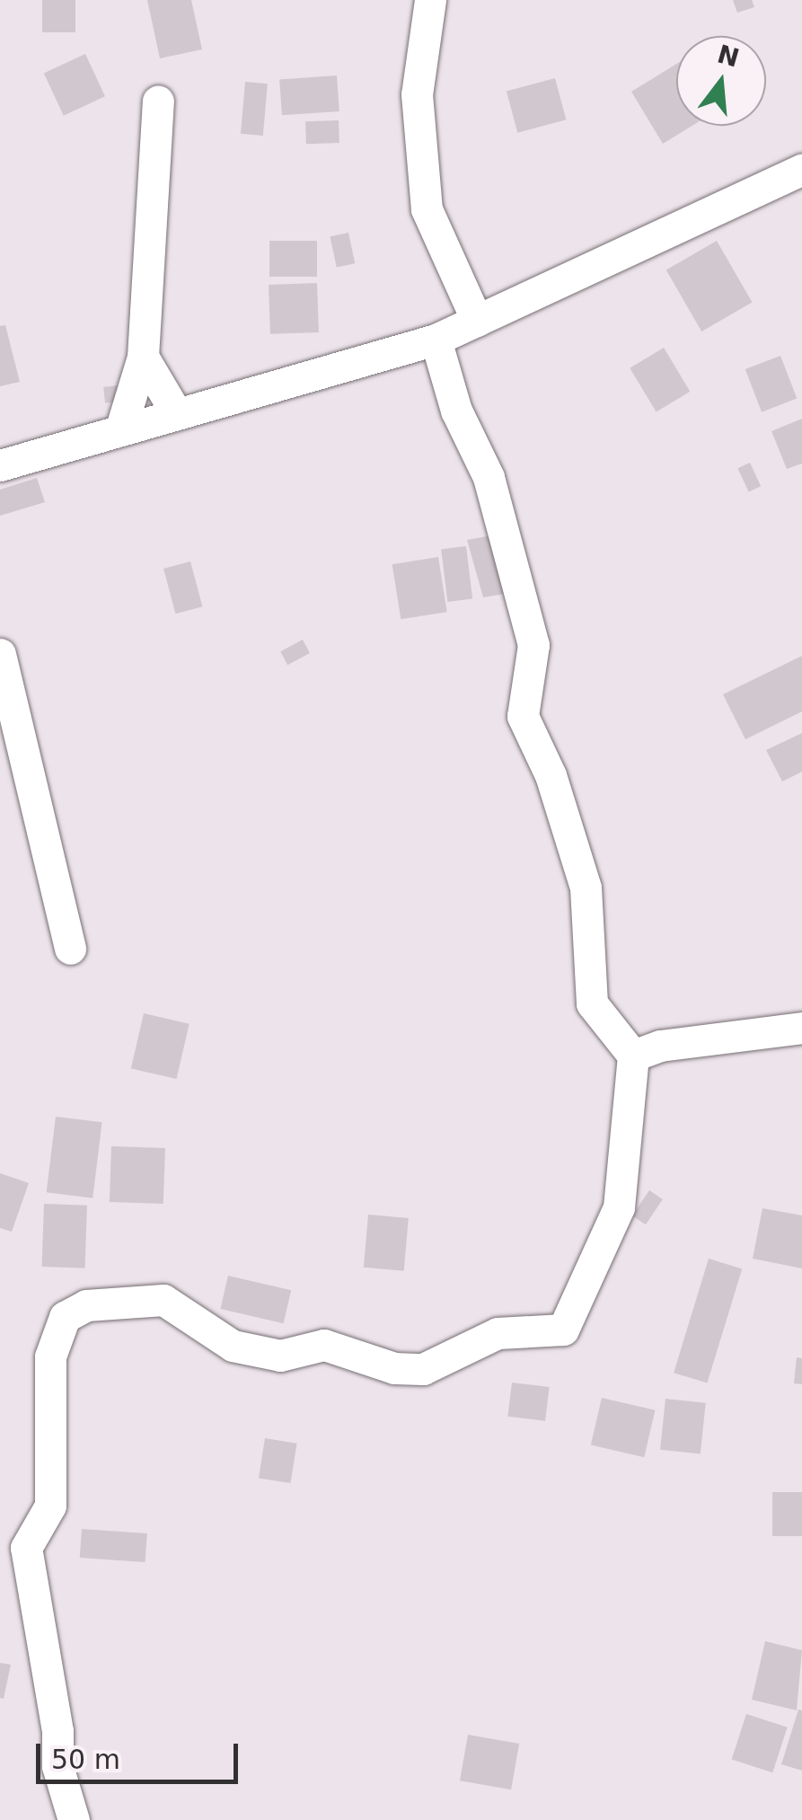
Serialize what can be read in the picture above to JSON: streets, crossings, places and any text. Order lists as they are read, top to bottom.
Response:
{
  "scale_bar": "50 m",
  "north": "top"
}
